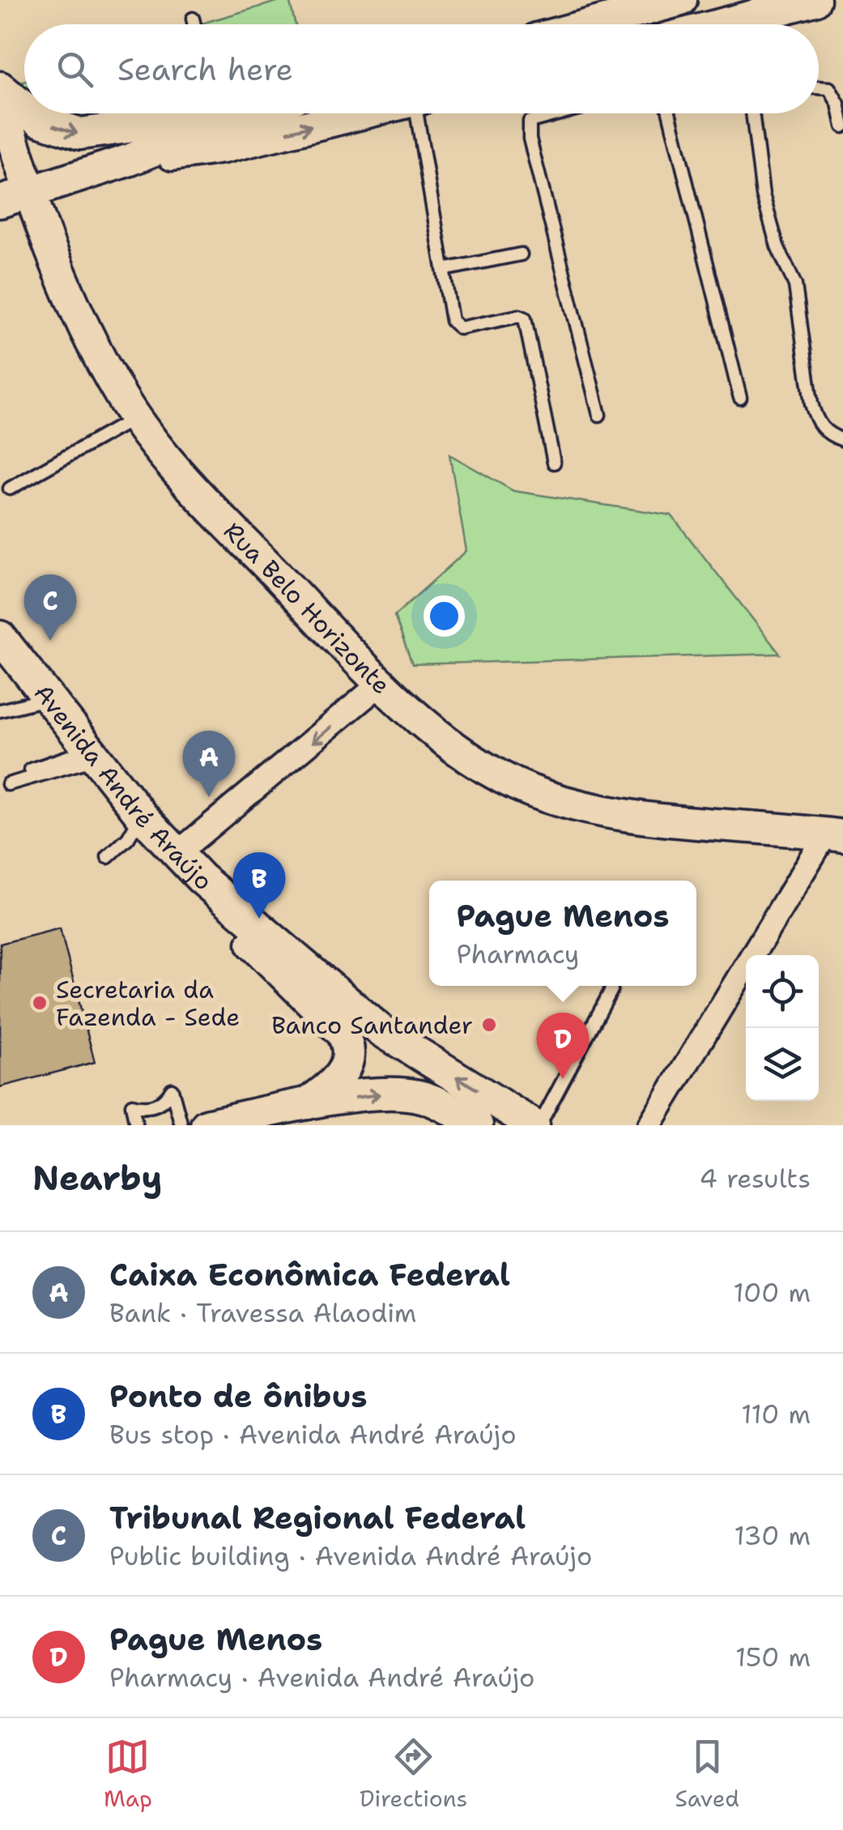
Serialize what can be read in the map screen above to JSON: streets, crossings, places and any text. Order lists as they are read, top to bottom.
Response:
{
  "streets": {
    "main road": ["Rua Belo Horizonte", "Avenida André Araújo"]
  },
  "one_way": ["Avenida André Araújo"],
  "places": ["Secretaria da Fazenda - Sede", "Banco Santander"],
  "page": {
    "search": "Search here",
    "pins": [
      "C",
      "A",
      "B",
      "D"
    ],
    "popup": ["Pague Menos", "Pharmacy"],
    "heading": ["Nearby", "4 results"],
    "list": [
      {
        "mark": "A",
        "name": "Caixa Econômica Federal",
        "note": "Bank · Travessa Alaodim",
        "value": "100 m"
      },
      {
        "mark": "B",
        "name": "Ponto de ônibus",
        "note": "Bus stop · Avenida André Araújo",
        "value": "110 m"
      },
      {
        "mark": "C",
        "name": "Tribunal Regional Federal",
        "note": "Public building · Avenida André Araújo",
        "value": "130 m"
      },
      {
        "mark": "D",
        "name": "Pague Menos",
        "note": "Pharmacy · Avenida André Araújo",
        "value": "150 m"
      }
    ],
    "nav": ["Map", "Directions", "Saved"]
  }
}
